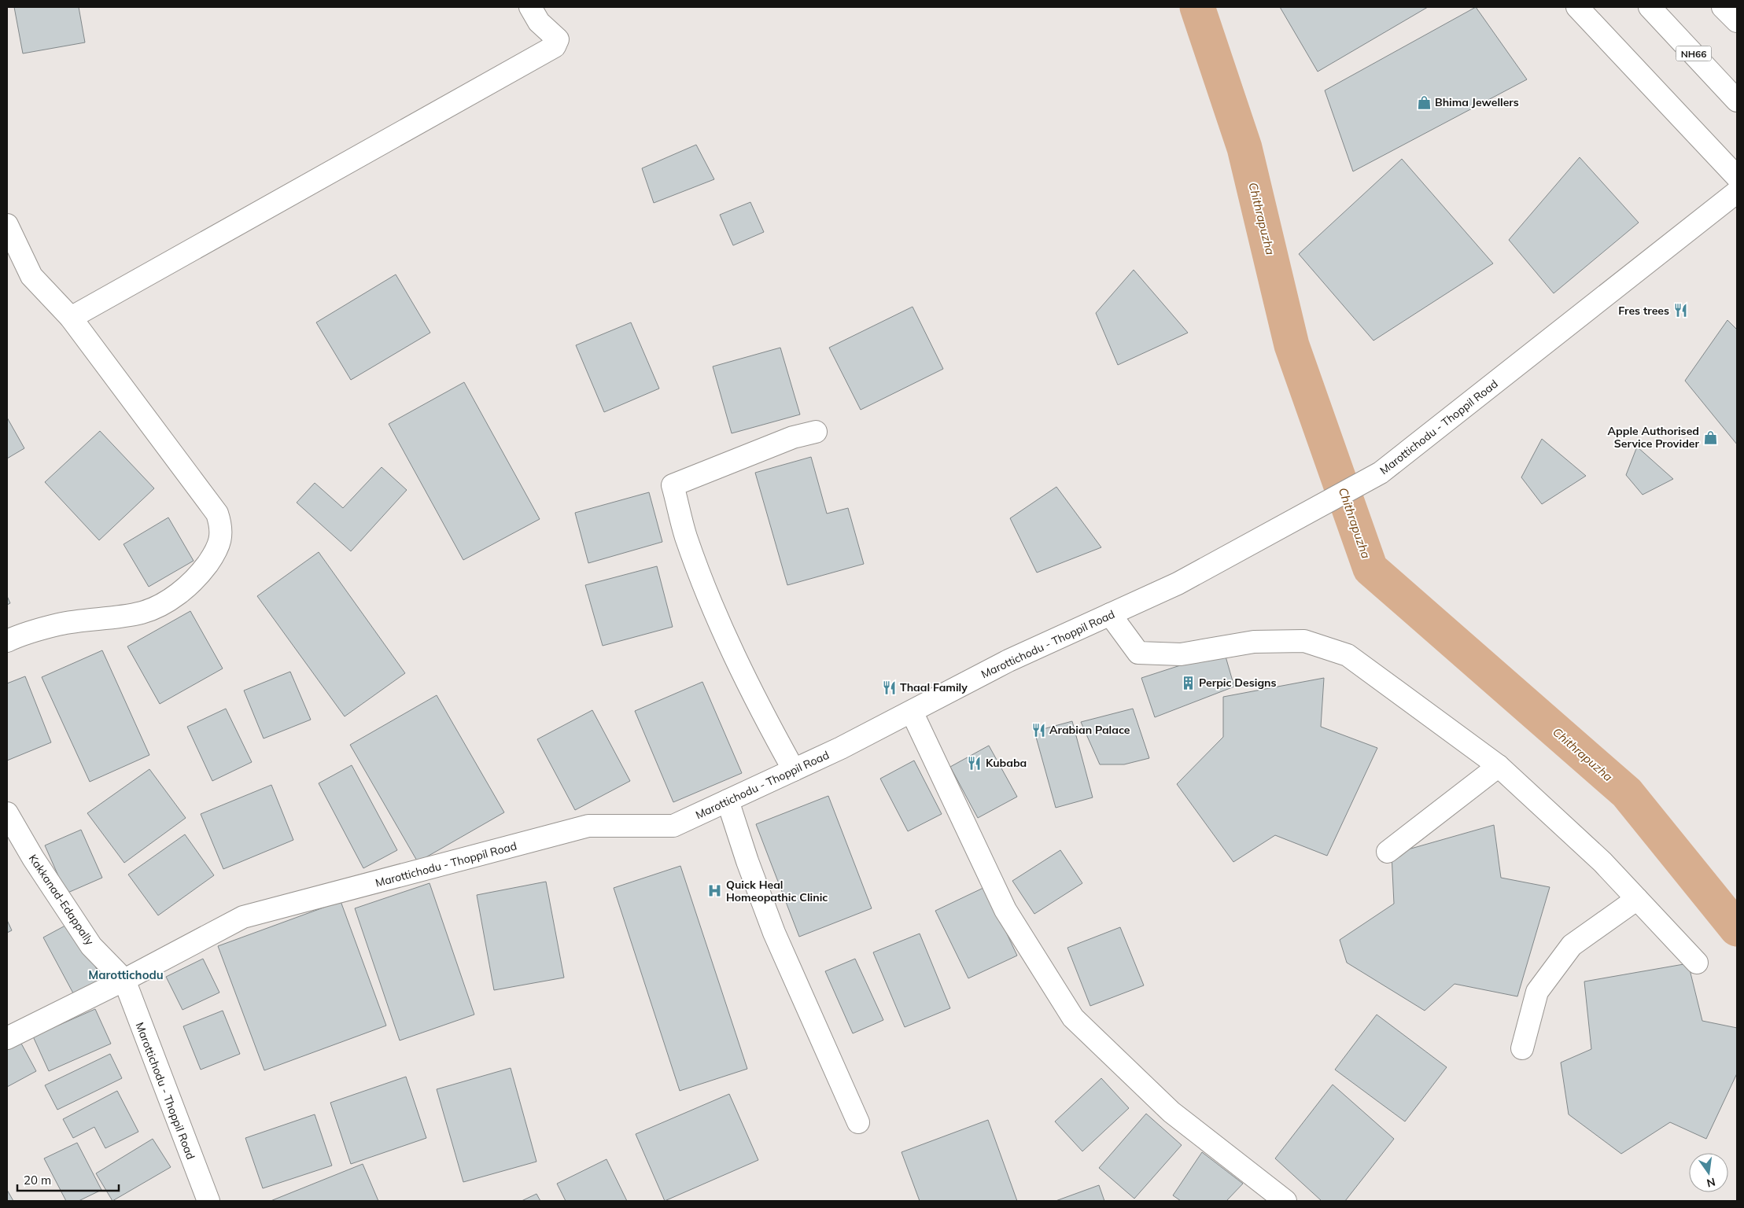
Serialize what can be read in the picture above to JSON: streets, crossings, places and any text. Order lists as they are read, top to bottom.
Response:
{
  "streets": {
    "main road": ["NH66", "Marottichodu - Thoppil Road", "Kakkanad-Edappally"]
  },
  "crossings": [
    ["Marottichodu - Thoppil Road", "Kakkanad-Edappally"]
  ],
  "districts": ["Marottichodu"],
  "water": ["Chithrapuzha"],
  "places": {
    "shop": ["Bhima Jewellers", "Apple Authorised Service Provider"],
    "restaurant": [
      "Fres trees",
      "Thaal Family",
      "Arabian Palace",
      "Kubaba"
    ],
    "building": ["Perpic Designs"],
    "hospital": ["Quick Heal Homeopathic Clinic"]
  },
  "scale_bar": "20 m",
  "north": "bottom"
}
